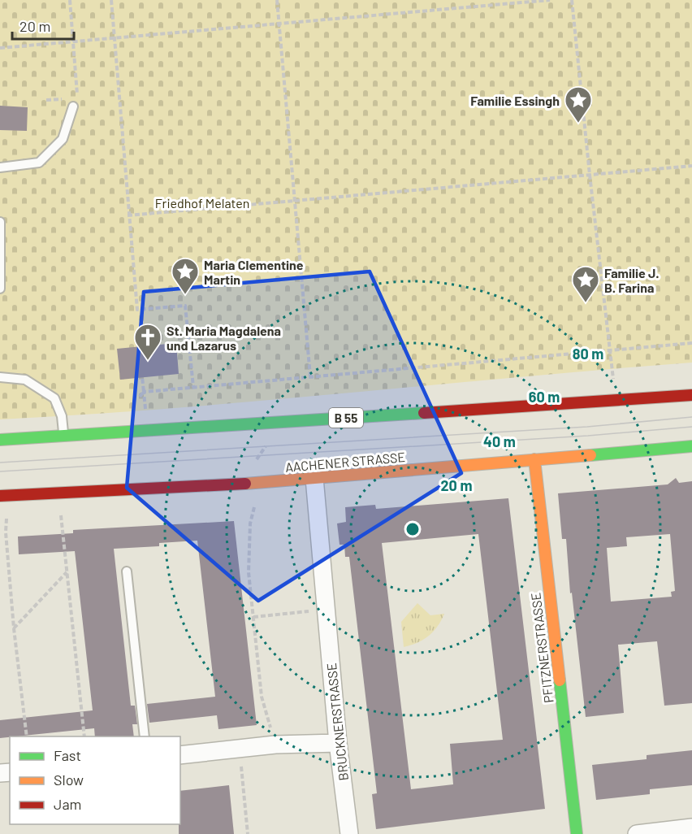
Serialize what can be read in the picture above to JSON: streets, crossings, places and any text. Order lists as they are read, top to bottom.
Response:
{
  "streets": {
    "main road": ["B 55", "AACHENER STRASSE", "PFITZNERSTRASSE"],
    "street": ["BRUCKNERSTRASSE"]
  },
  "crossings": [
    ["AACHENER STRASSE", "PFITZNERSTRASSE"],
    ["AACHENER STRASSE", "BRUCKNERSTRASSE"]
  ],
  "parks": ["Friedhof Melaten"],
  "places": {
    "place": ["Familie Essingh", "Maria Clementine Martin", "Familie J. B. Farina"],
    "church": ["St. Maria Magdalena und Lazarus"]
  },
  "legend": ["Fast", "Slow", "Jam"],
  "scale_bar": "20 m",
  "rings": [
    "80 m",
    "60 m",
    "40 m",
    "20 m"
  ]
}
